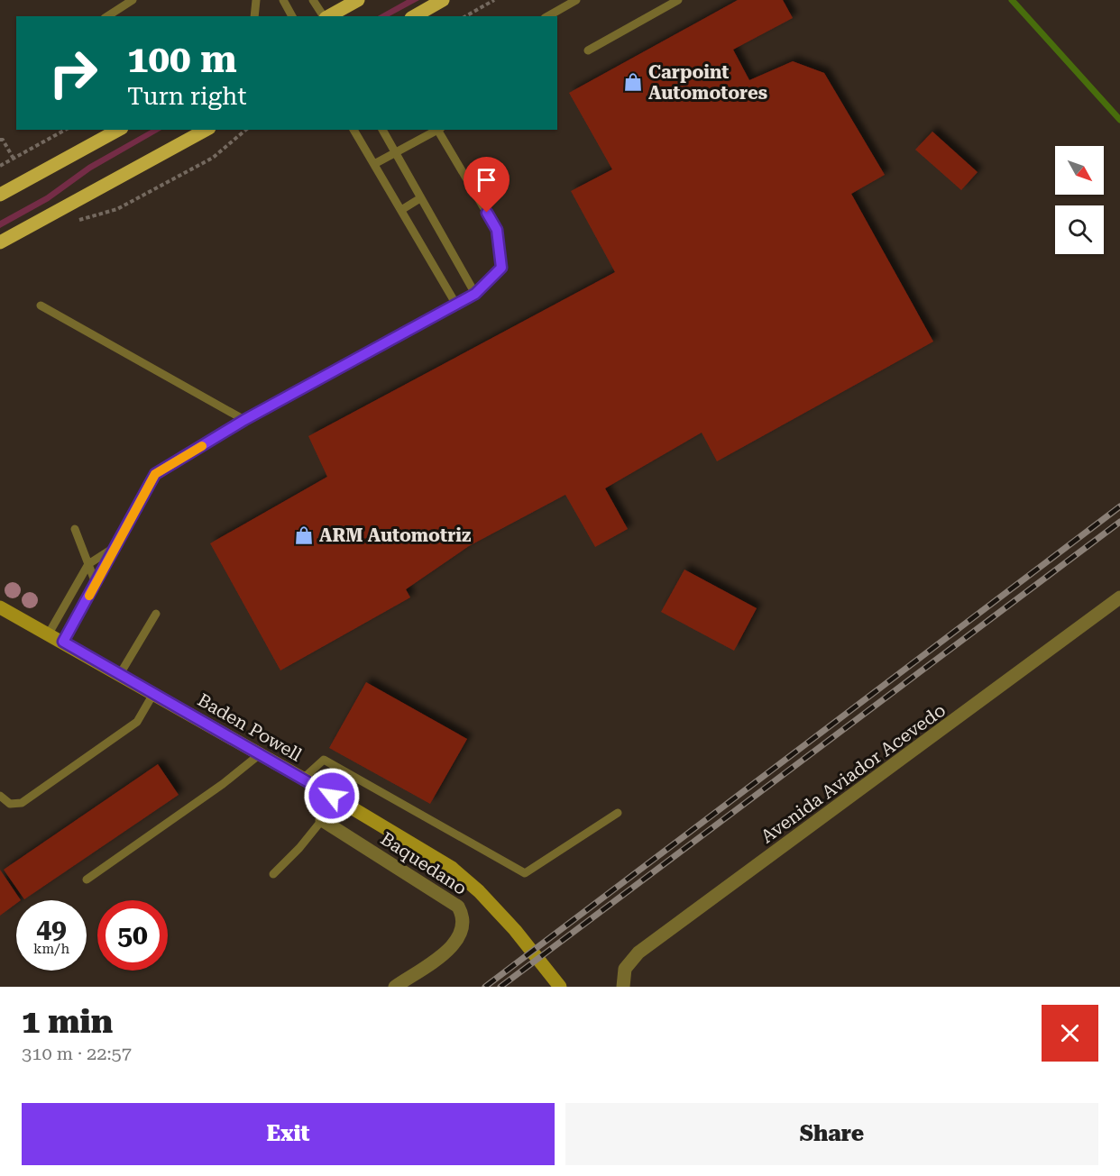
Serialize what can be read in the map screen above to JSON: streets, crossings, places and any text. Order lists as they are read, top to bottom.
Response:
{
  "streets": {
    "main road": ["Baden Powell"],
    "street": ["Avenida Aviador Acevedo", "Baquedano"]
  },
  "places": {
    "shop": ["Carpoint Automotores", "ARM Automotriz"]
  },
  "north": "bottom right",
  "page": {
    "turn": ["100 m", "Turn right"],
    "speed": "49 km/h",
    "limit": "50",
    "heading": ["1 min", "310 m · 22:57"],
    "buttons": ["Exit", "Share"]
  }
}
